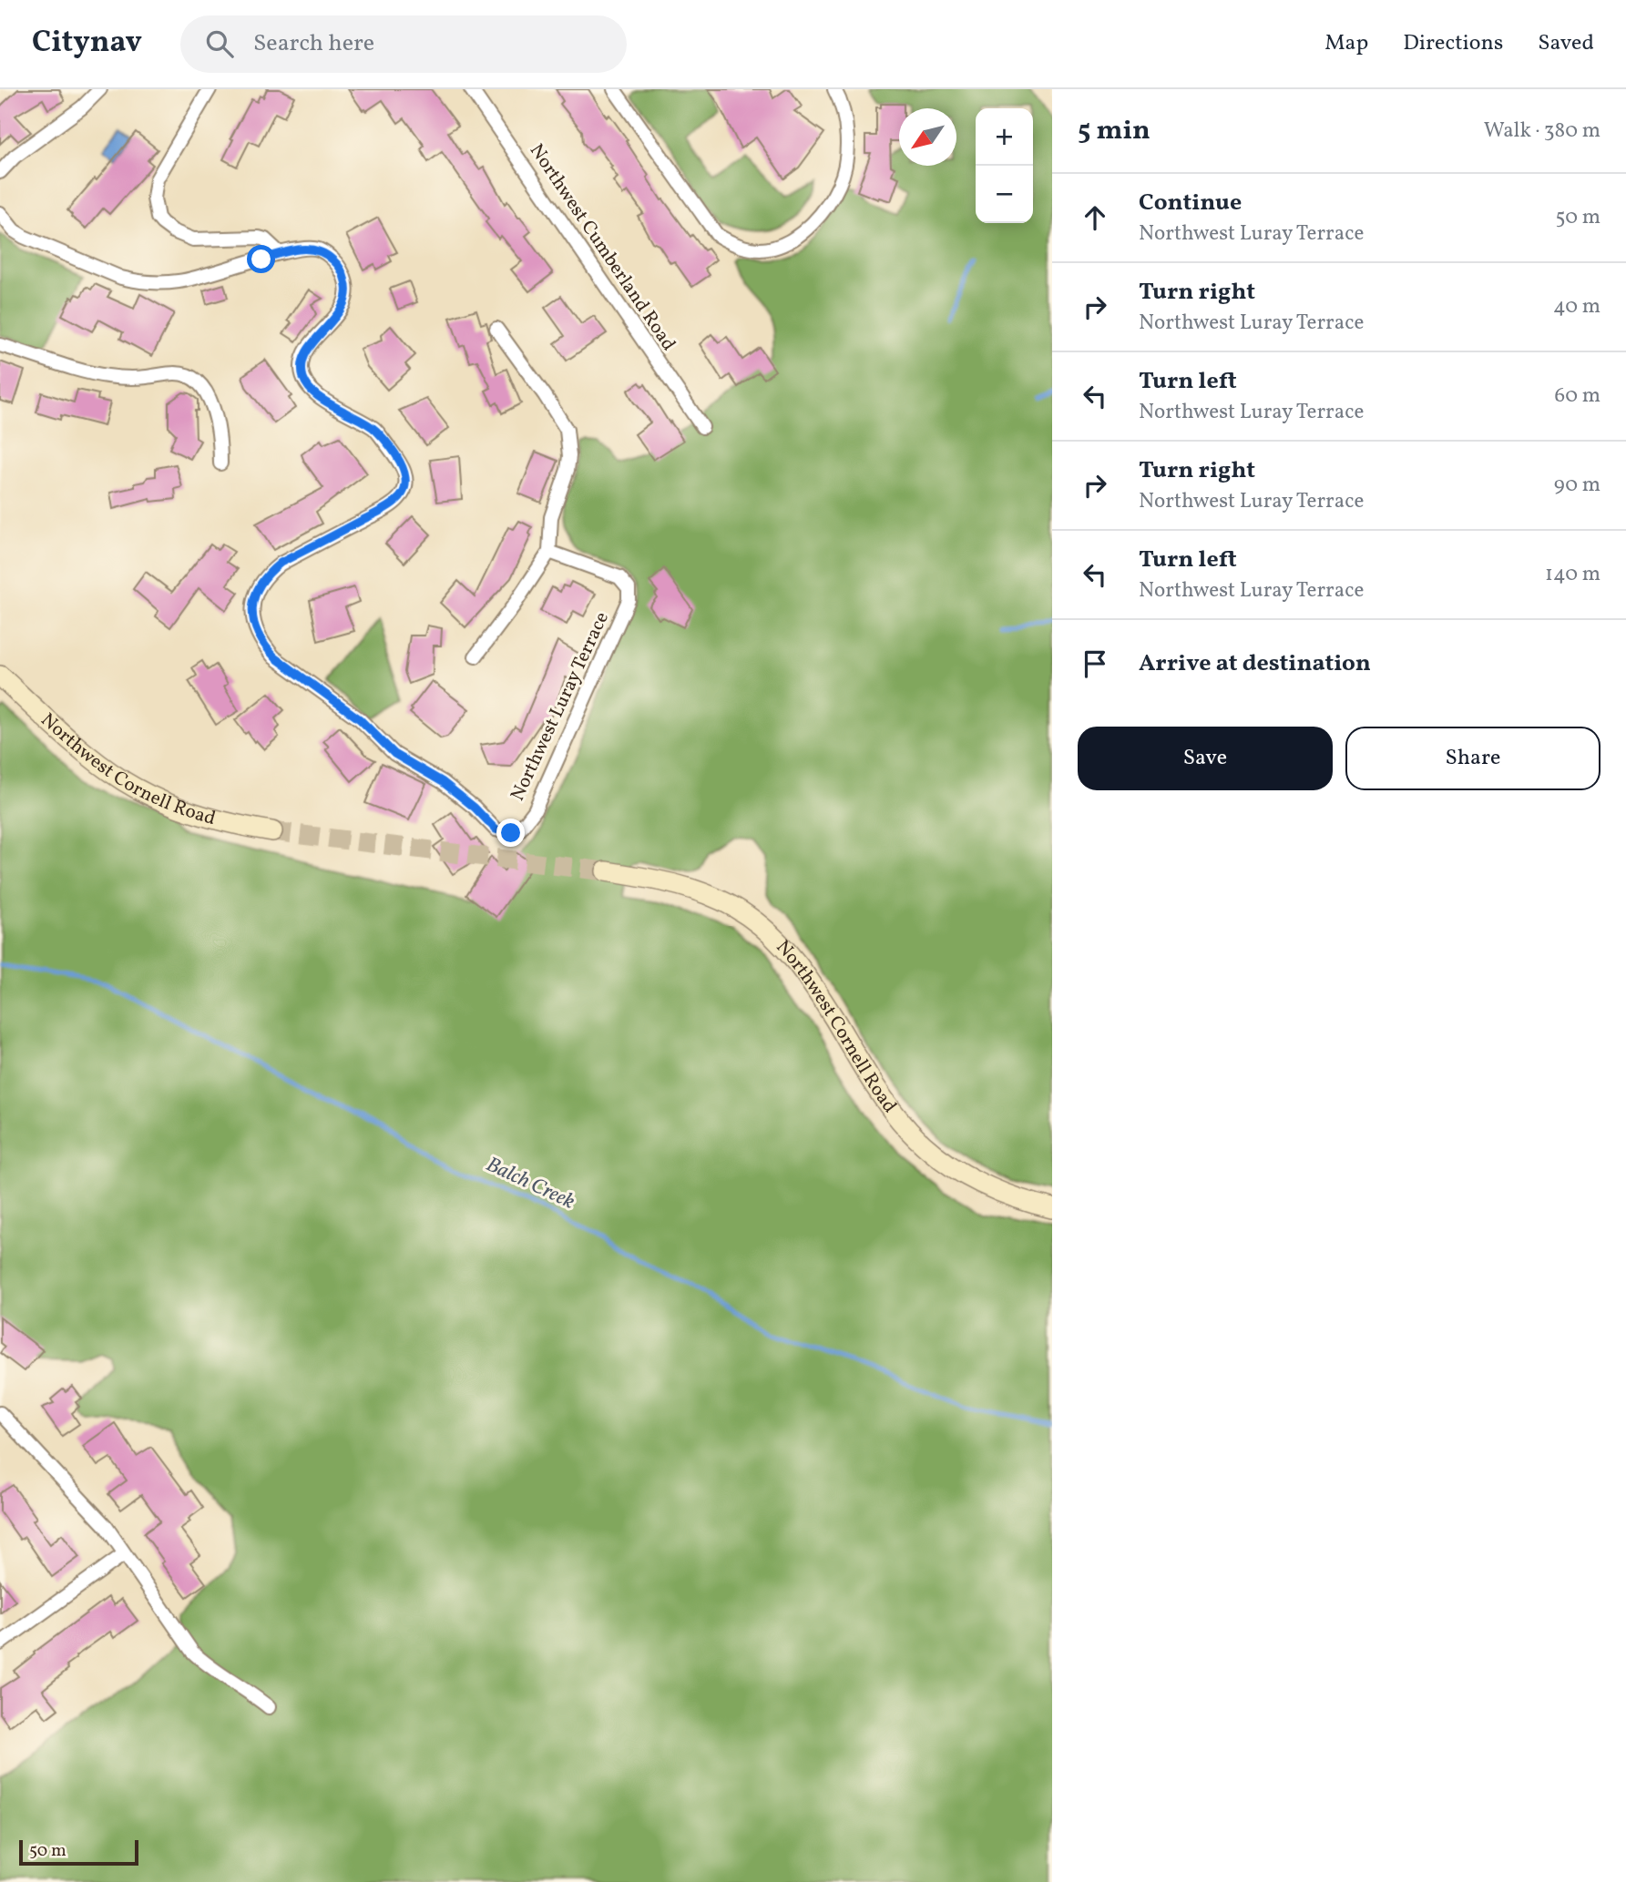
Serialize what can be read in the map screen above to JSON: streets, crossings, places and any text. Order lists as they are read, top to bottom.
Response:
{
  "streets": {
    "main road": ["Northwest Cornell Road"],
    "street": ["Northwest Cumberland Road", "Northwest Luray Terrace"]
  },
  "water": ["Balch Creek"],
  "scale_bar": "50 m",
  "north": "bottom left",
  "page": {
    "header": "Citynav",
    "search": "Search here",
    "nav": ["Map", "Directions", "Saved"],
    "heading": ["5 min", "Walk · 380 m"],
    "map_buttons": ["+", "−"],
    "list": [
      ["Continue", "Northwest Luray Terrace", "50 m"],
      ["Turn right", "Northwest Luray Terrace", "40 m"],
      ["Turn left", "Northwest Luray Terrace", "60 m"],
      ["Turn right", "Northwest Luray Terrace", "90 m"],
      ["Turn left", "Northwest Luray Terrace", "140 m"],
      "Arrive at destination"
    ],
    "buttons": ["Save", "Share"],
    "scale": "50 m"
  }
}
